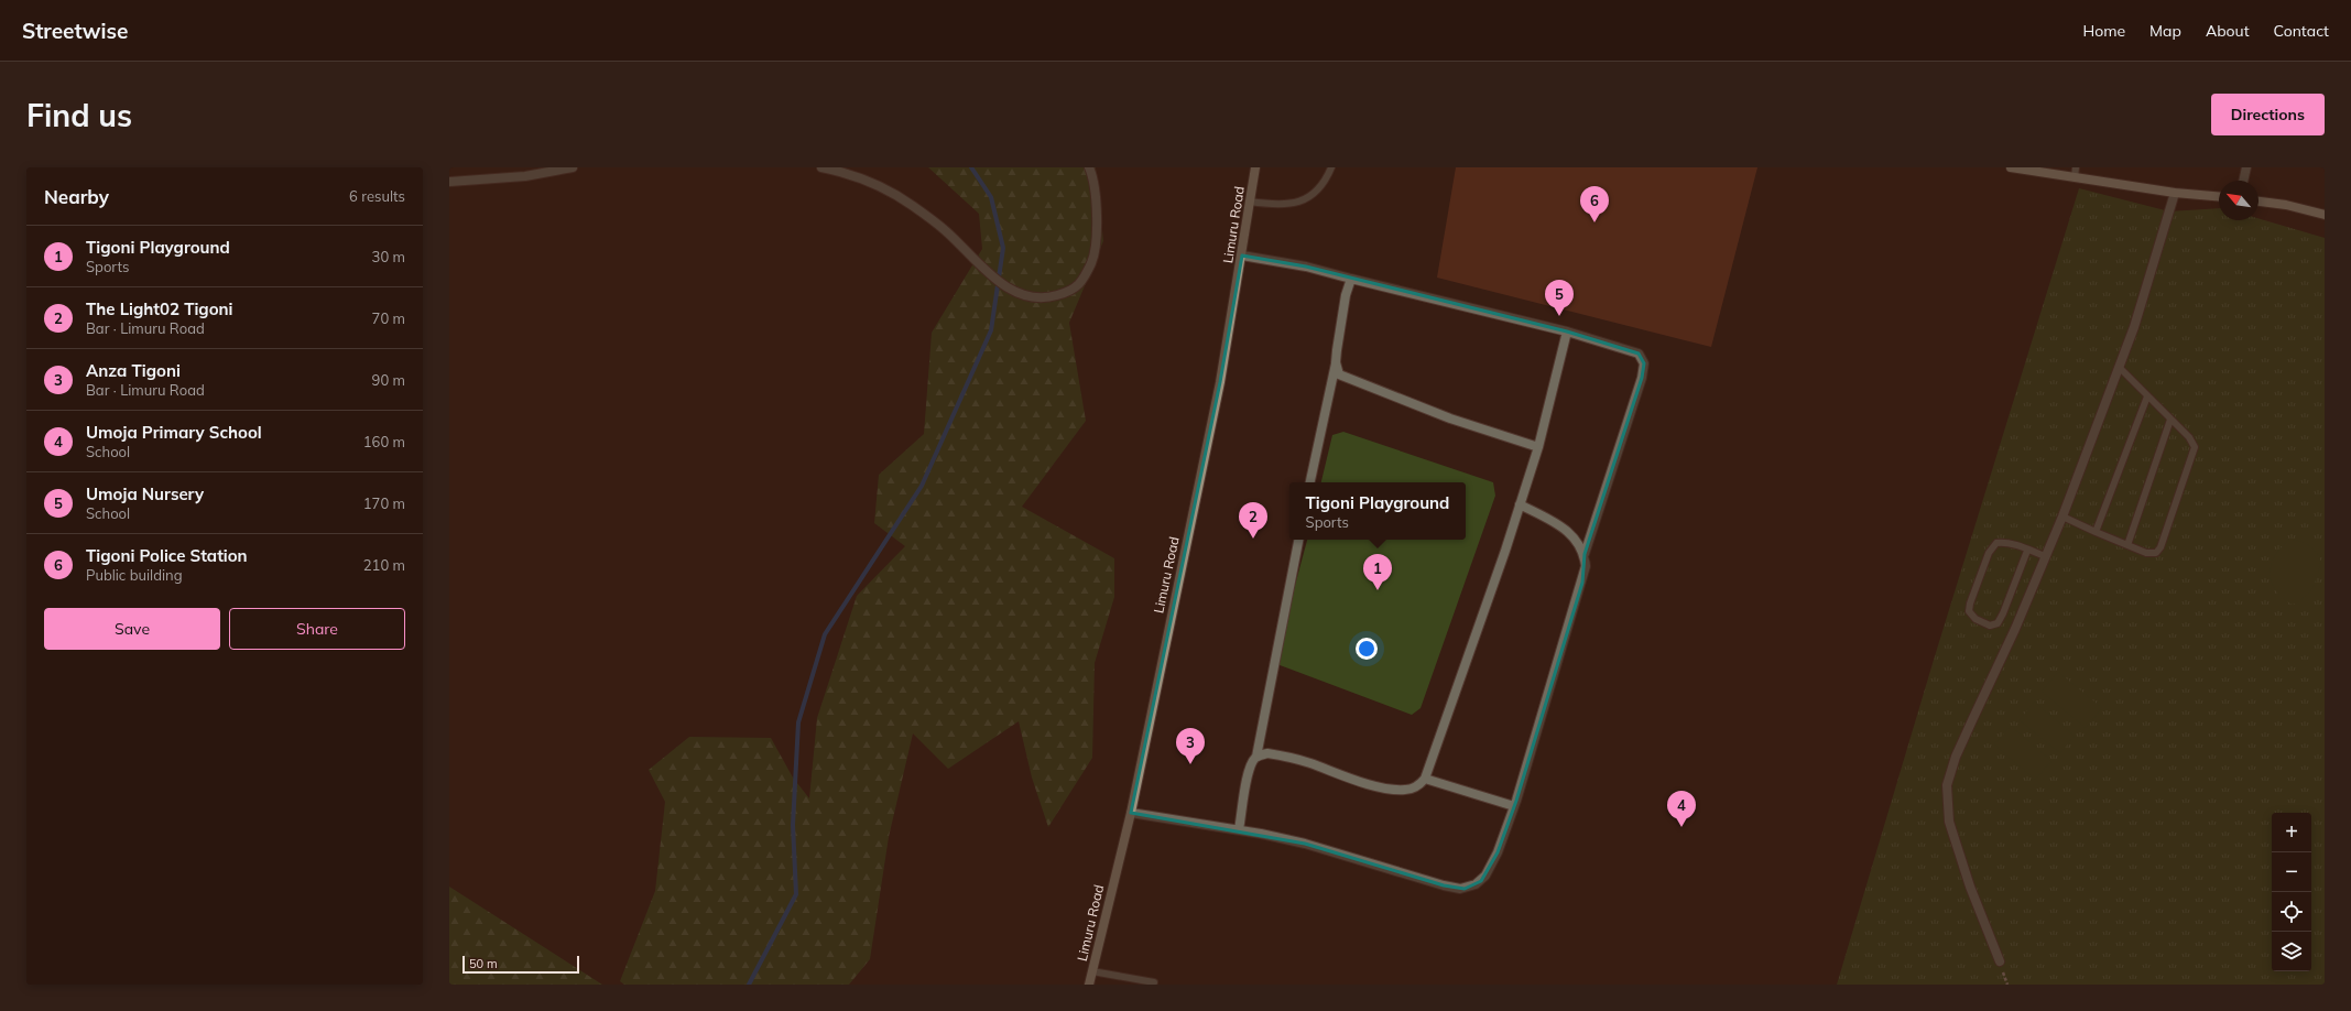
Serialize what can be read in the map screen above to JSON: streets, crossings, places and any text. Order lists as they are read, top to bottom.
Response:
{
  "streets": {
    "main road": ["Limuru Road"]
  },
  "scale_bar": "50 m",
  "north": "top left",
  "page": {
    "header": "Streetwise",
    "nav": [
      "Home",
      "Map",
      "About",
      "Contact"
    ],
    "buttons": [
      "Directions",
      ["Save", "Share"]
    ],
    "title": "Find us",
    "heading": ["Nearby", "6 results"],
    "pins": [
      "6",
      "5",
      "2",
      "1",
      "3",
      "4"
    ],
    "list": [
      {
        "mark": "1",
        "name": "Tigoni Playground",
        "note": "Sports",
        "value": "30 m"
      },
      {
        "mark": "2",
        "name": "The Light02 Tigoni",
        "note": "Bar · Limuru Road",
        "value": "70 m"
      },
      {
        "mark": "3",
        "name": "Anza Tigoni",
        "note": "Bar · Limuru Road",
        "value": "90 m"
      },
      {
        "mark": "4",
        "name": "Umoja Primary School",
        "note": "School",
        "value": "160 m"
      },
      {
        "mark": "5",
        "name": "Umoja Nursery",
        "note": "School",
        "value": "170 m"
      },
      {
        "mark": "6",
        "name": "Tigoni Police Station",
        "note": "Public building",
        "value": "210 m"
      }
    ],
    "popup": ["Tigoni Playground", "Sports"],
    "map_buttons": ["+", "−"],
    "scale": "50 m"
  }
}
